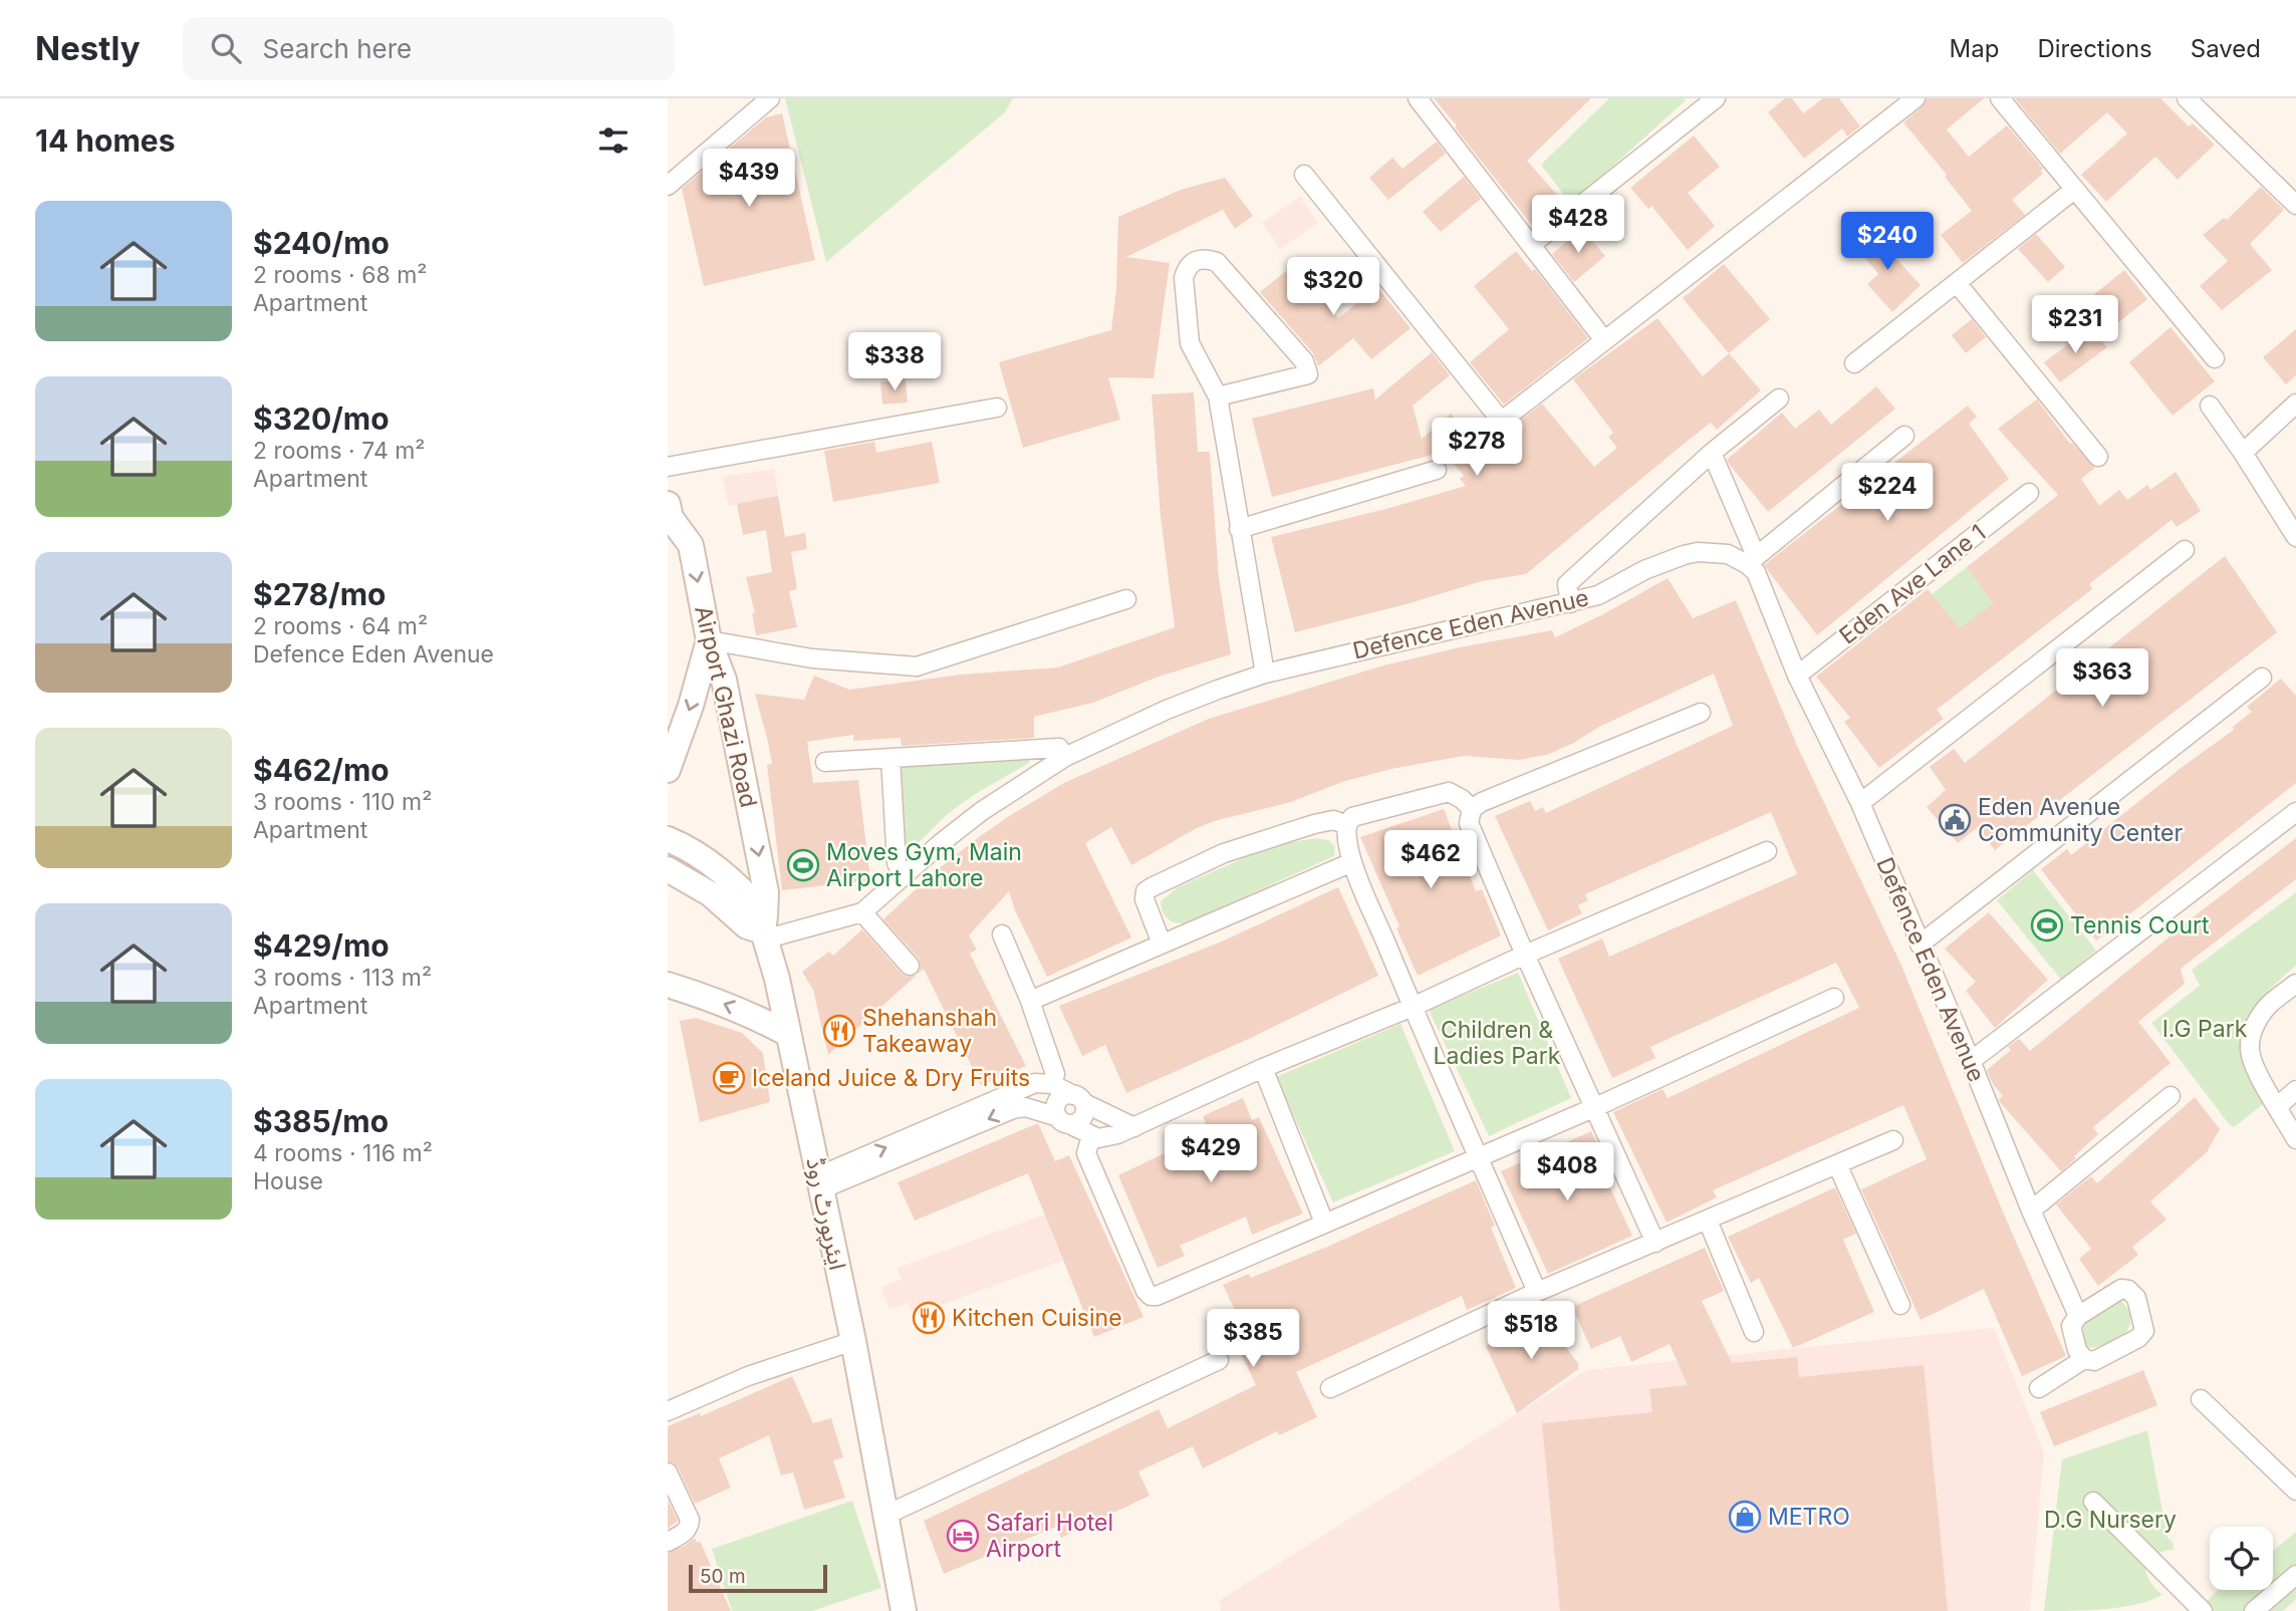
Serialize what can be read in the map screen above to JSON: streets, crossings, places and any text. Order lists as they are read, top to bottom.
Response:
{
  "streets": {
    "main road": ["Airport Ghazi Road", "ایئرپورٹ روڈ"],
    "street": ["Eden Ave Lane 1", "Defence Eden Avenue"]
  },
  "crossings": [
    ["Eden Ave Lane 1", "Defence Eden Avenue"],
    ["Defence Eden Avenue", "Airport Ghazi Road"],
    ["Defence Eden Avenue", "ایئرپورٹ روڈ"],
    ["Airport Ghazi Road", "ایئرپورٹ روڈ"]
  ],
  "one_way": ["Airport Ghazi Road"],
  "parks": ["I.G Park", "Children & Ladies Park", "D.G Nursery"],
  "places": {
    "public building": ["Eden Avenue Community Center"],
    "sports": ["Moves Gym, Main Airport Lahore", "Tennis Court"],
    "restaurant": ["Shehanshah Takeaway", "Kitchen Cuisine"],
    "cafe": ["Iceland Juice & Dry Fruits"],
    "shop": ["METRO"],
    "hotel": ["Safari Hotel Airport"]
  },
  "scale_bar": "50 m",
  "page": {
    "header": "Nestly",
    "search": "Search here",
    "nav": ["Map", "Directions", "Saved"],
    "heading": "14 homes",
    "price": [
      "$439",
      "$428",
      "$240",
      "$320",
      "$231",
      "$338",
      "$278",
      "$224",
      "$363",
      "$462",
      "$429",
      "$408",
      "$518",
      "$385"
    ],
    "list": [
      {
        "name": "$240/mo",
        "note": "2 rooms · 68 m² · Apartment"
      },
      {
        "name": "$320/mo",
        "note": "2 rooms · 74 m² · Apartment"
      },
      {
        "name": "$278/mo",
        "note": "2 rooms · 64 m² · Defence Eden Avenue"
      },
      {
        "name": "$462/mo",
        "note": "3 rooms · 110 m² · Apartment"
      },
      {
        "name": "$429/mo",
        "note": "3 rooms · 113 m² · Apartment"
      },
      {
        "name": "$385/mo",
        "note": "4 rooms · 116 m² · House"
      }
    ],
    "scale": "50 m"
  }
}
